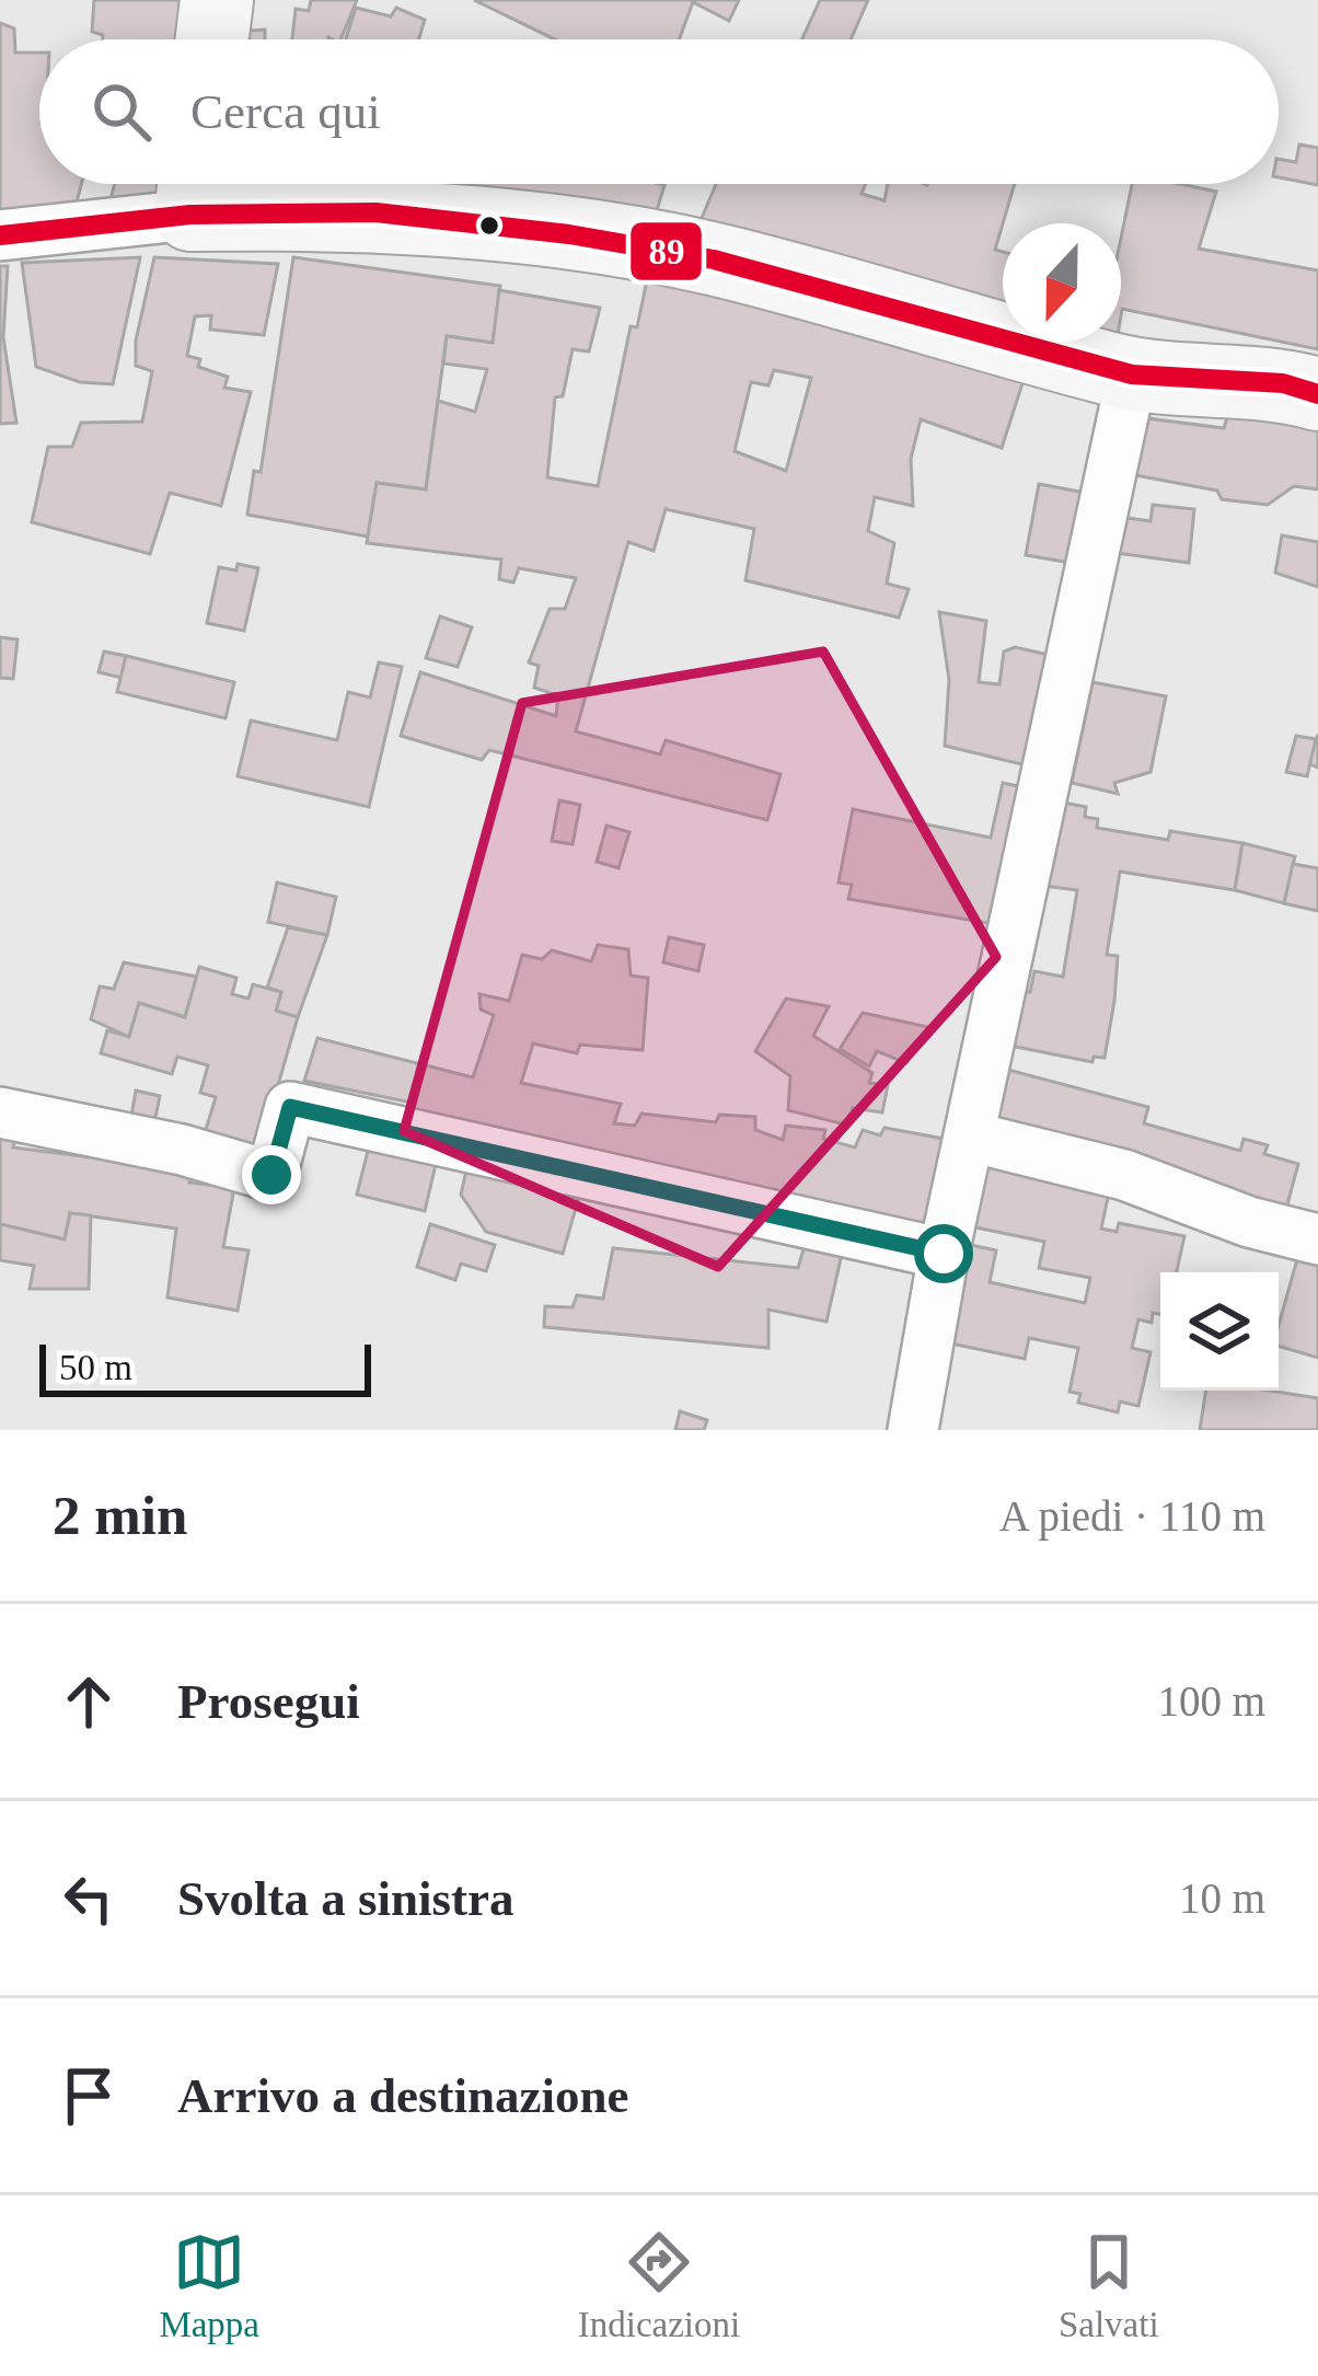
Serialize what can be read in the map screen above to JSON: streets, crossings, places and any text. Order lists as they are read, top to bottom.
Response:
{
  "lines": ["transit line 89"],
  "scale_bar": "50 m",
  "north": "bottom",
  "page": {
    "search": "Cerca qui",
    "scale": "50 m",
    "heading": ["2 min", "A piedi · 110 m"],
    "list": [
      ["Prosegui", "100 m"],
      ["Svolta a sinistra", "10 m"],
      "Arrivo a destinazione"
    ],
    "nav": ["Mappa", "Indicazioni", "Salvati"]
  }
}
